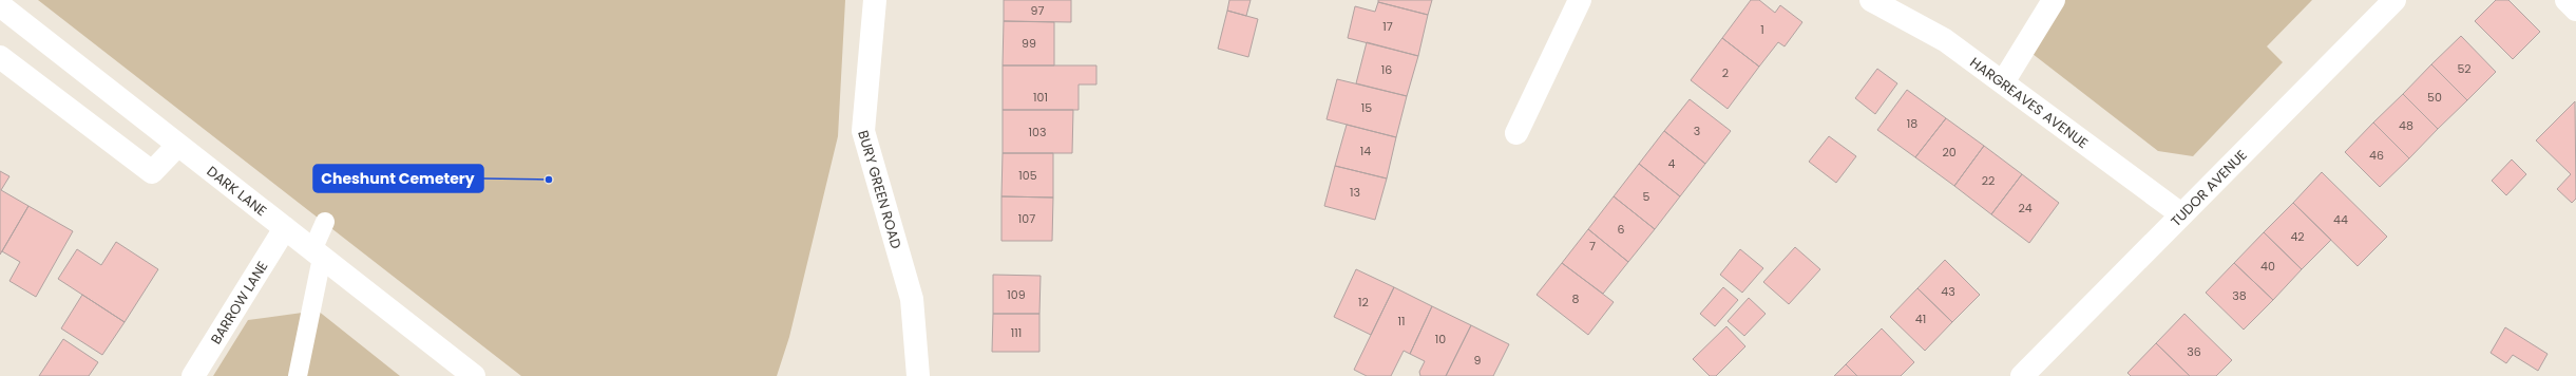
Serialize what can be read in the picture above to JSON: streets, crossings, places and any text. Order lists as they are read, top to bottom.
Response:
{
  "streets": {
    "street": [
      "HARGREAVES AVENUE",
      "TUDOR AVENUE",
      "BURY GREEN ROAD",
      "DARK LANE",
      "BARROW LANE"
    ]
  },
  "crossings": [
    ["HARGREAVES AVENUE", "TUDOR AVENUE"],
    ["DARK LANE", "BARROW LANE"]
  ],
  "places": ["Cheshunt Cemetery"],
  "house_numbers": [
    "97",
    "17",
    "1",
    "99",
    "52",
    "16",
    "2",
    "101",
    "50",
    "15",
    "18",
    "48",
    "3",
    "103",
    "14",
    "20",
    "46",
    "4",
    "105",
    "22",
    "13",
    "5",
    "24",
    "107",
    "44",
    "6",
    "42",
    "7",
    "40",
    "43",
    "109",
    "38",
    "8",
    "12",
    "41",
    "11",
    "111",
    "10",
    "36",
    "9"
  ]
}
